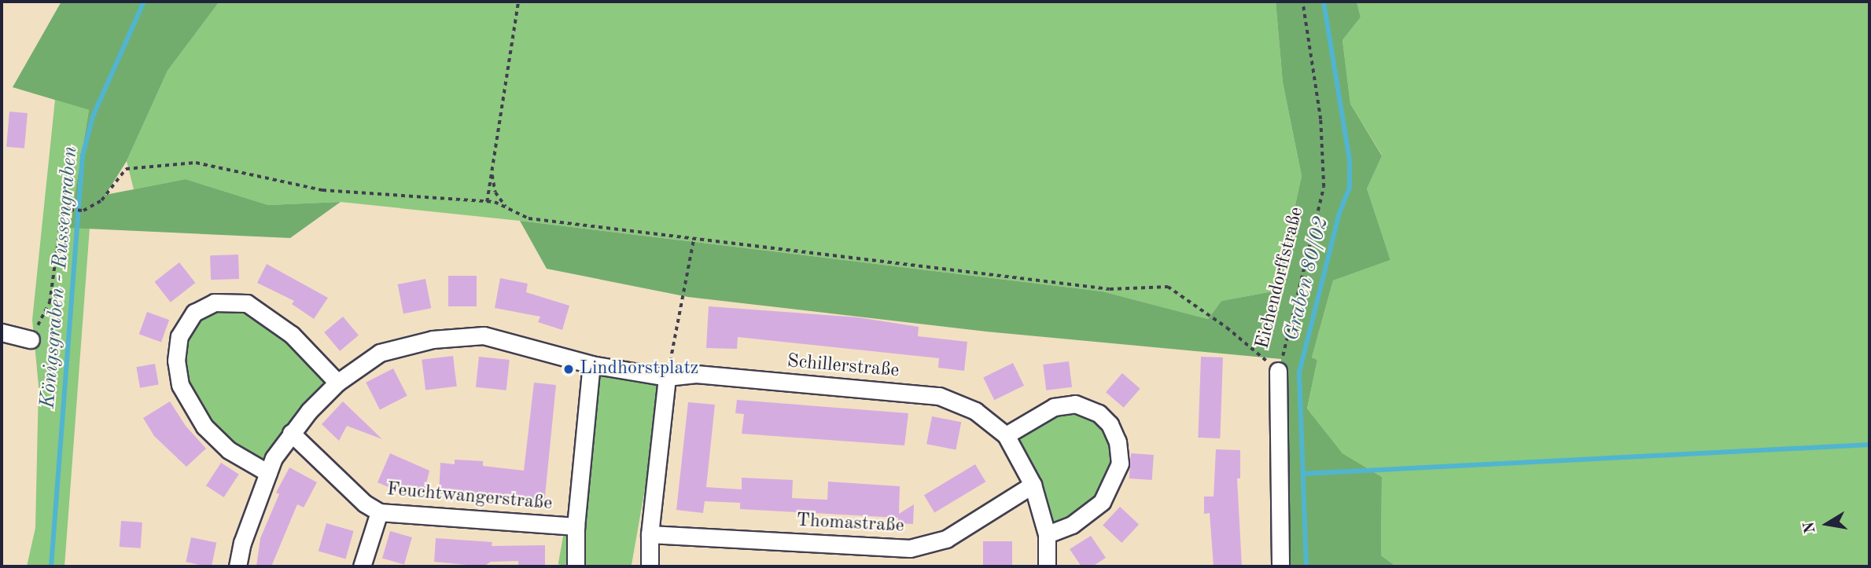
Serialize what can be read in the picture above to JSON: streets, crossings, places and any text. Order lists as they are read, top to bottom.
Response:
{
  "streets": {
    "street": [
      "Eichendorffstraße",
      "Schillerstraße",
      "Feuchtwangerstraße",
      "Thomastraße"
    ]
  },
  "crossings": [
    ["Schillerstraße", "Thomastraße"]
  ],
  "water": ["Königsgraben - Russengraben", "Graben 80/02"],
  "places": ["Lindhorstplatz"],
  "north": "left"
}
